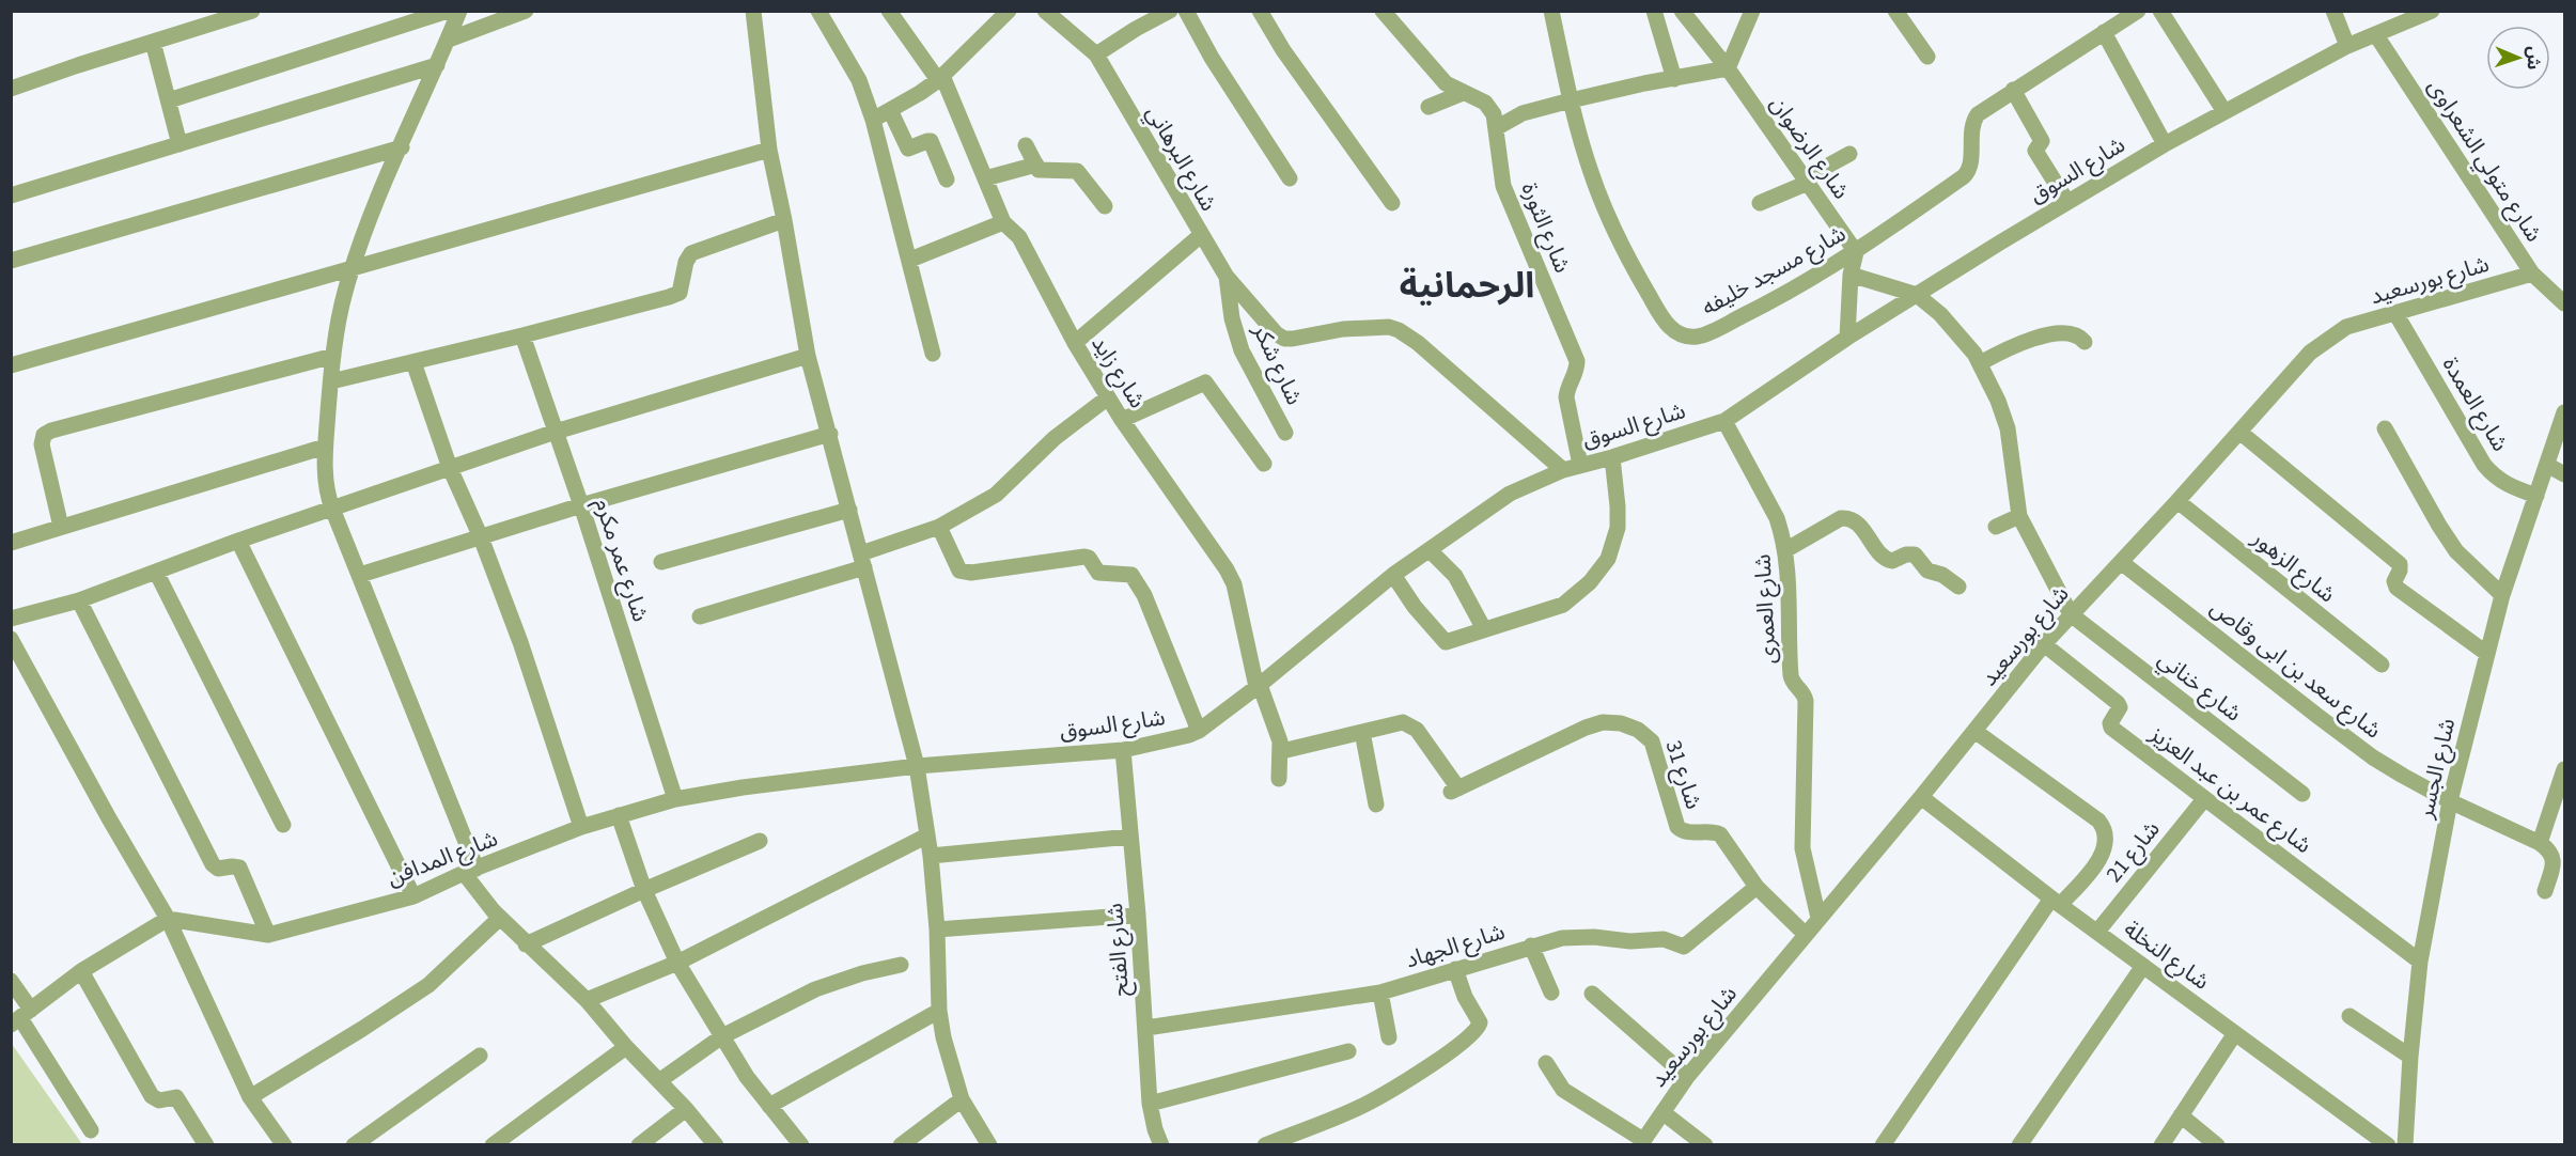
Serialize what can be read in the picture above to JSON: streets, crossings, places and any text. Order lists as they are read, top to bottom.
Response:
{
  "streets": {
    "street": [
      "شارع الرضوان",
      "شارع البرهاني",
      "شارع متولي الشعراوى",
      "شارع السوق",
      "شارع الثورة",
      "شارع مسجد خليفه",
      "شارع بورسعيد",
      "شارع شكر",
      "شارع زايد",
      "شارع العمدة",
      "شارع عمر مكرم",
      "شارع الزهور",
      "شارع العمرى",
      "شارع سعد بن ابى وقاص",
      "شارع خناني",
      "شارع الجسر",
      "شارع 31",
      "شارع عمر بن عبد العزيز",
      "شارع 21",
      "شارع المدافن",
      "شارع الجهاد",
      "شارع الفتح",
      "شارع النخلة"
    ]
  },
  "crossings": [
    ["شارع الرضوان", "شارع مسجد خليفه"],
    ["شارع البرهاني", "شارع السوق"],
    ["شارع البرهاني", "شارع شكر"],
    ["شارع متولي الشعراوى", "شارع السوق"],
    ["شارع متولي الشعراوى", "شارع بورسعيد"],
    ["شارع السوق", "شارع الثورة"],
    ["شارع السوق", "شارع زايد"],
    ["شارع السوق", "شارع العمرى"],
    ["شارع السوق", "شارع المدافن"],
    ["شارع السوق", "شارع الفتح"],
    ["شارع بورسعيد", "شارع العمدة"],
    ["شارع بورسعيد", "شارع الزهور"],
    ["شارع بورسعيد", "شارع العمرى"],
    ["شارع بورسعيد", "شارع سعد بن ابى وقاص"],
    ["شارع بورسعيد", "شارع خناني"],
    ["شارع بورسعيد", "شارع 31"],
    ["شارع بورسعيد", "شارع عمر بن عبد العزيز"],
    ["شارع بورسعيد", "شارع النخلة"],
    ["شارع العمدة", "شارع الجسر"],
    ["شارع عمر مكرم", "شارع المدافن"],
    ["شارع سعد بن ابى وقاص", "شارع الجسر"],
    ["شارع الجسر", "شارع عمر بن عبد العزيز"],
    ["شارع 31", "شارع الجهاد"],
    ["شارع عمر بن عبد العزيز", "شارع 21"],
    ["شارع 21", "شارع النخلة"],
    ["شارع الجهاد", "شارع الفتح"]
  ],
  "districts": ["الرحمانية"],
  "north": "right"
}
